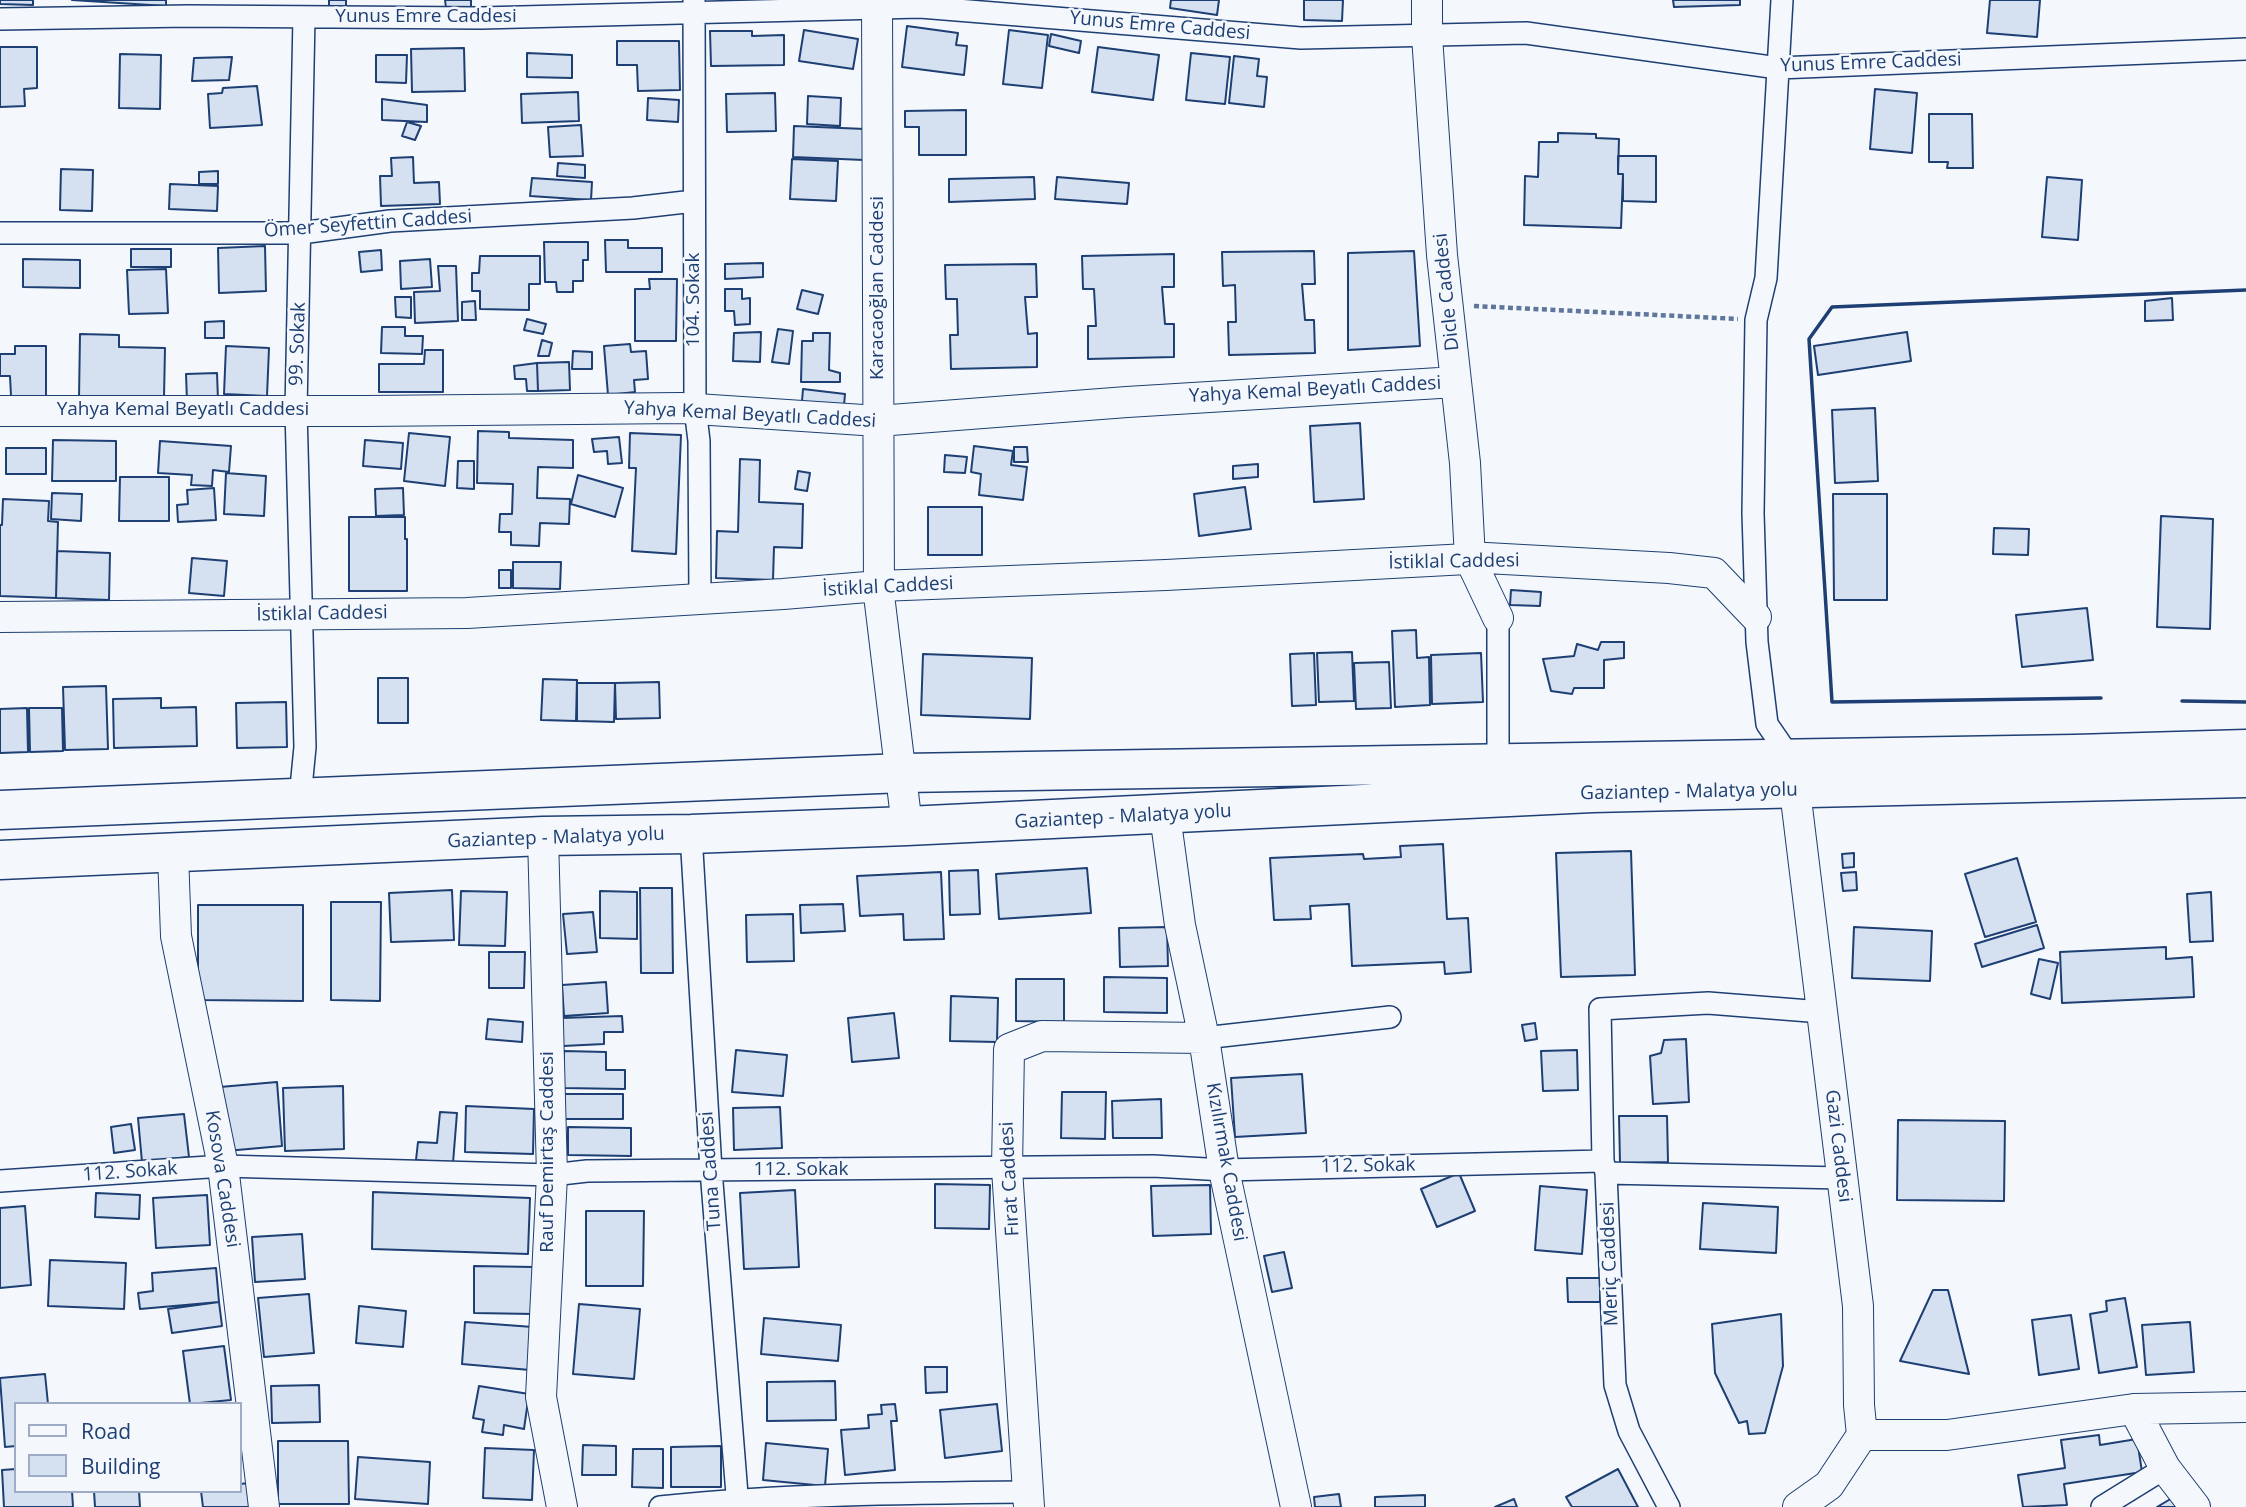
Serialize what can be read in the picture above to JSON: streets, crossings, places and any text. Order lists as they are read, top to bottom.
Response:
{
  "streets": {
    "highway": ["Gaziantep - Malatya yolu"],
    "street": [
      "Yunus Emre Caddesi",
      "Ömer Seyfettin Caddesi",
      "Karacaoğlan Caddesi",
      "Dicle Caddesi",
      "104. Sokak",
      "99. Sokak",
      "Yahya Kemal Beyatlı Caddesi",
      "İstiklal Caddesi",
      "Gazi Caddesi",
      "Rauf Demirtaş Caddesi",
      "Kızılırmak Caddesi",
      "112. Sokak",
      "Tuna Caddesi",
      "Kosova Caddesi",
      "Fırat Caddesi",
      "Meriç Caddesi"
    ]
  },
  "crossings": [
    ["Yunus Emre Caddesi", "Karacaoğlan Caddesi"],
    ["Yunus Emre Caddesi", "Dicle Caddesi"],
    ["Yunus Emre Caddesi", "104. Sokak"],
    ["Yunus Emre Caddesi", "99. Sokak"],
    ["Ömer Seyfettin Caddesi", "104. Sokak"],
    ["Ömer Seyfettin Caddesi", "99. Sokak"],
    ["Karacaoğlan Caddesi", "Yahya Kemal Beyatlı Caddesi"],
    ["Karacaoğlan Caddesi", "İstiklal Caddesi"],
    ["Karacaoğlan Caddesi", "Gaziantep - Malatya yolu"],
    ["Dicle Caddesi", "Yahya Kemal Beyatlı Caddesi"],
    ["Dicle Caddesi", "İstiklal Caddesi"],
    ["104. Sokak", "Yahya Kemal Beyatlı Caddesi"],
    ["104. Sokak", "İstiklal Caddesi"],
    ["99. Sokak", "Yahya Kemal Beyatlı Caddesi"],
    ["99. Sokak", "İstiklal Caddesi"],
    ["99. Sokak", "Gaziantep - Malatya yolu"],
    ["Gaziantep - Malatya yolu", "Gazi Caddesi"],
    ["Gaziantep - Malatya yolu", "Rauf Demirtaş Caddesi"],
    ["Gaziantep - Malatya yolu", "Kızılırmak Caddesi"],
    ["Gaziantep - Malatya yolu", "Tuna Caddesi"],
    ["Gaziantep - Malatya yolu", "Kosova Caddesi"],
    ["Gazi Caddesi", "112. Sokak"],
    ["Gazi Caddesi", "Meriç Caddesi"],
    ["Rauf Demirtaş Caddesi", "112. Sokak"],
    ["Kızılırmak Caddesi", "112. Sokak"],
    ["Kızılırmak Caddesi", "Fırat Caddesi"],
    ["112. Sokak", "Tuna Caddesi"],
    ["112. Sokak", "Kosova Caddesi"],
    ["112. Sokak", "Fırat Caddesi"],
    ["112. Sokak", "Meriç Caddesi"]
  ],
  "legend": ["Road", "Building"]
}
